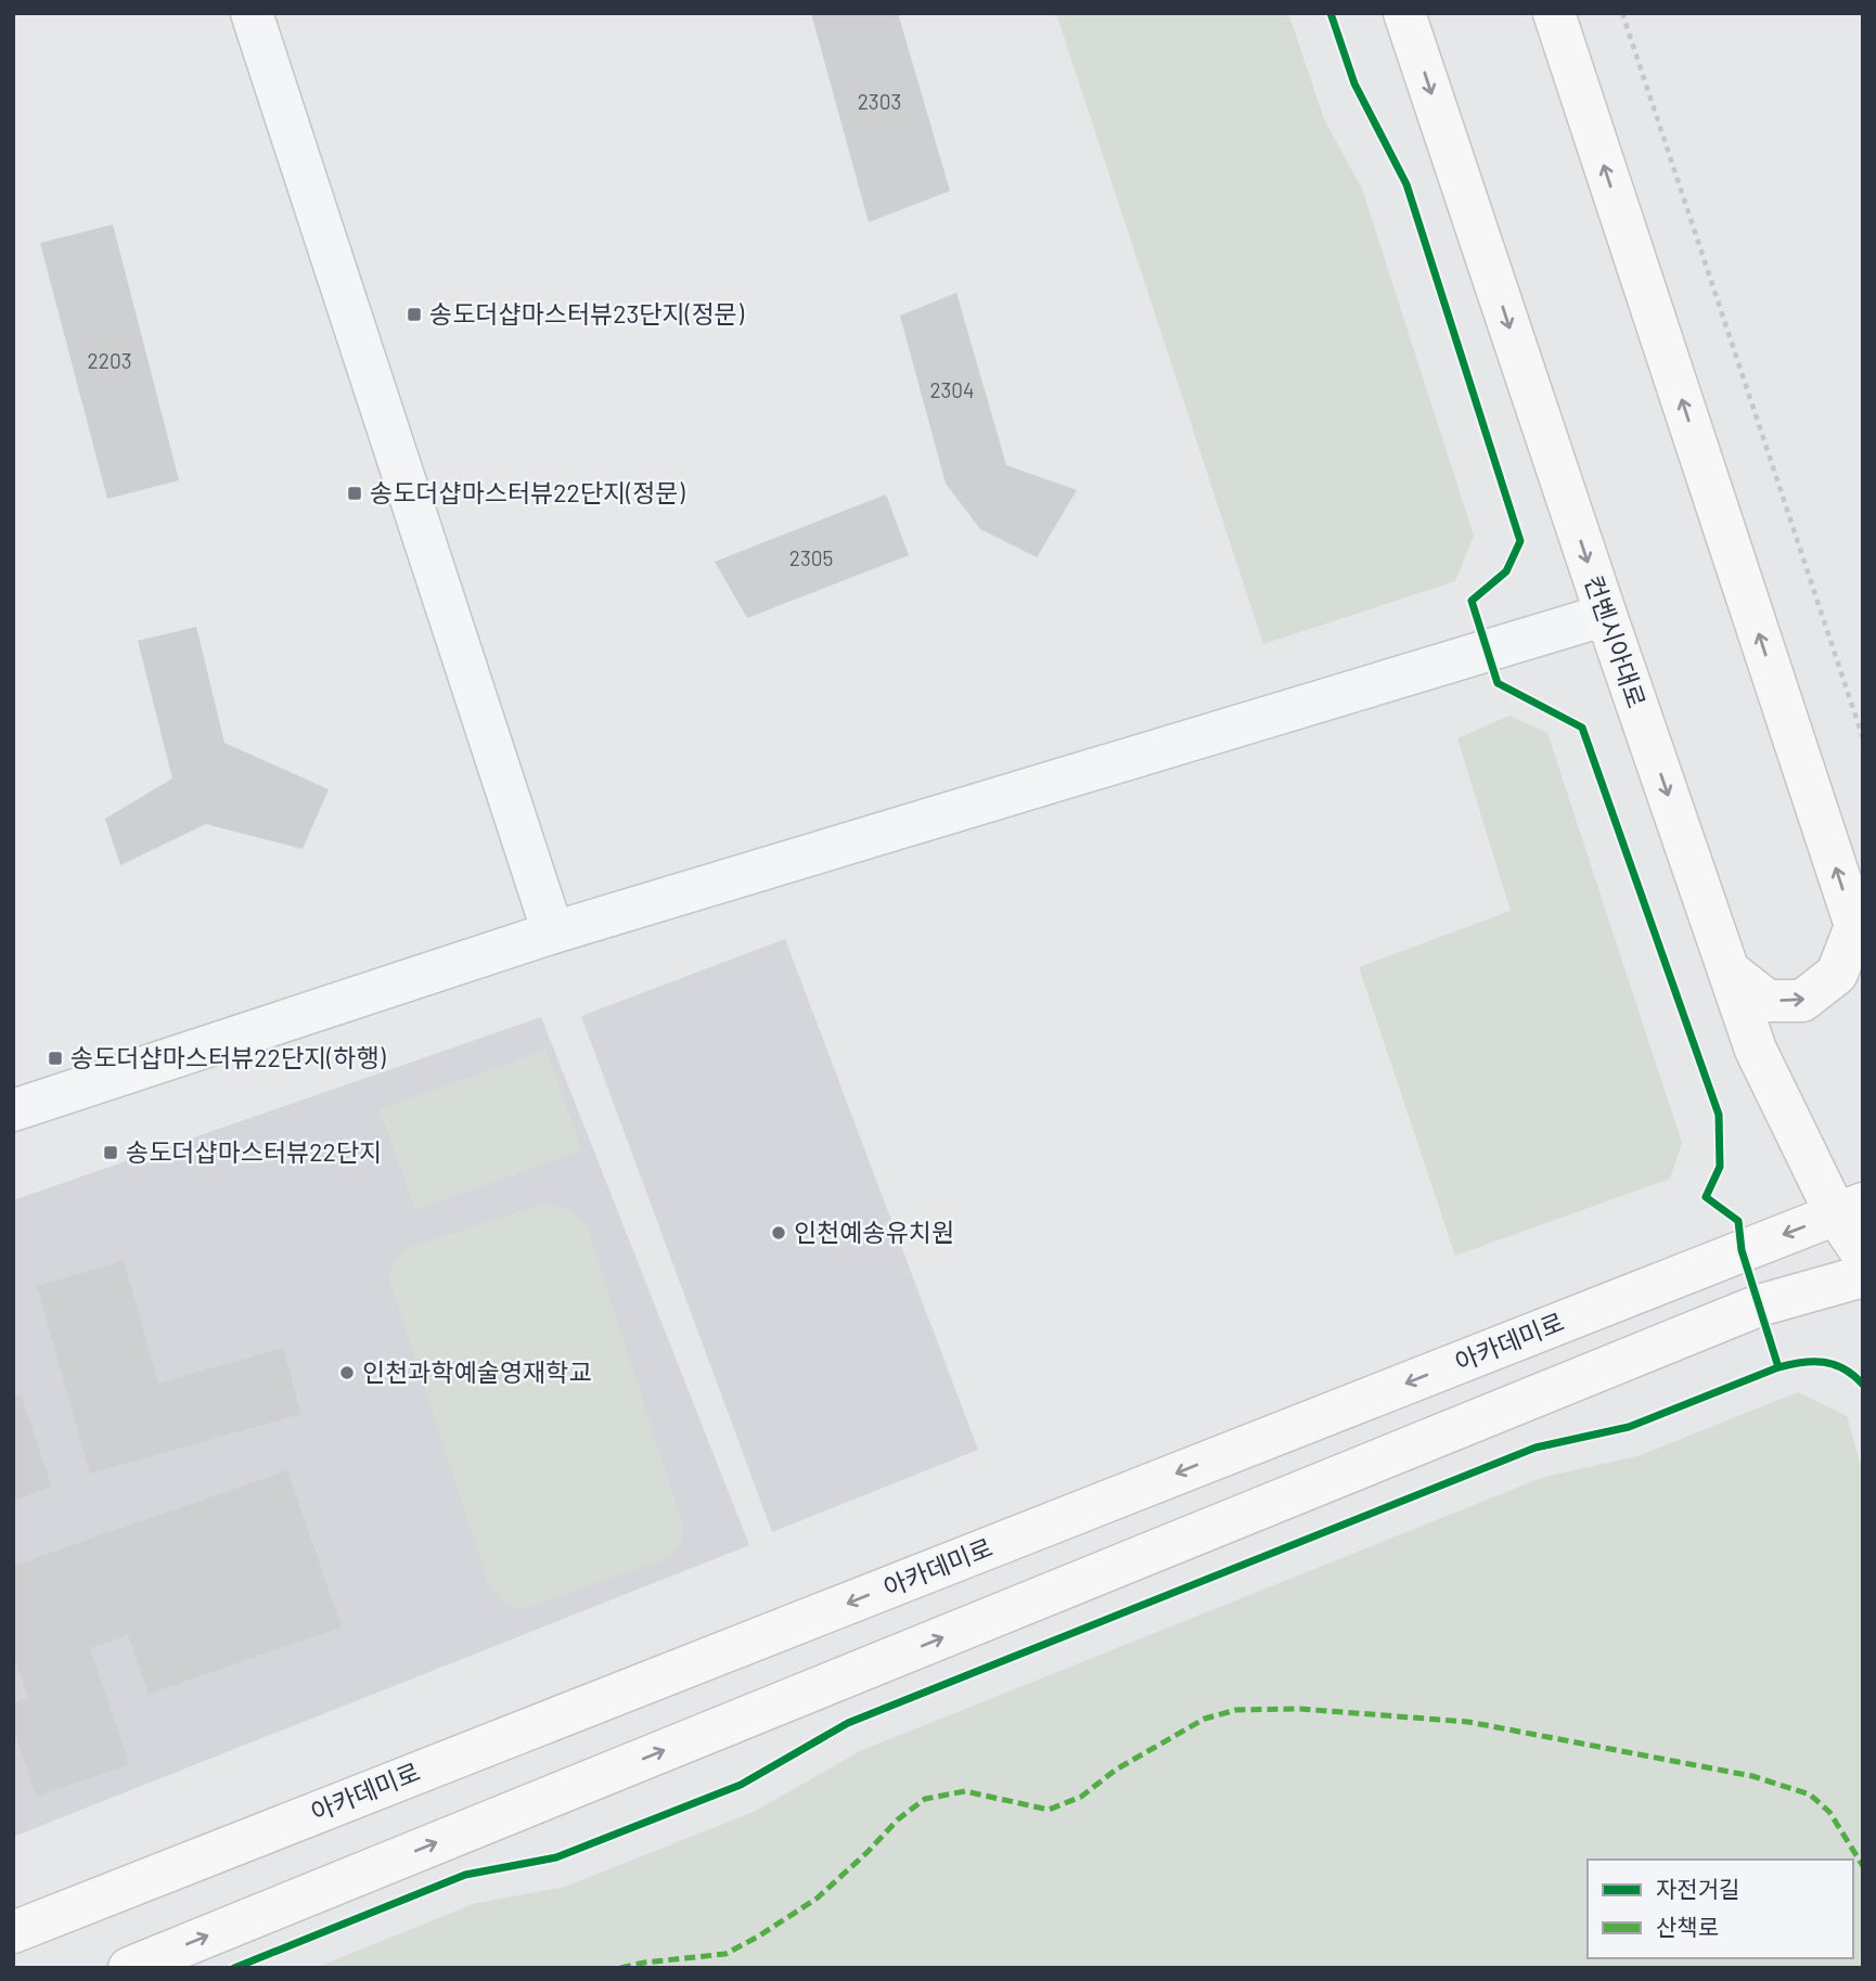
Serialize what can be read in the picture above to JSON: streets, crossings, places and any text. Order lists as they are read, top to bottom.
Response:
{
  "streets": {
    "main road": ["컨벤시아대로", "아카데미로"]
  },
  "crossings": [
    ["컨벤시아대로", "아카데미로"]
  ],
  "places": {
    "transit": [
      "송도더샵마스터뷰23단지(정문)",
      "송도더샵마스터뷰22단지(정문)",
      "송도더샵마스터뷰22단지(하행)",
      "송도더샵마스터뷰22단지"
    ],
    "other": ["인천예송유치원", "인천과학예술영재학교"]
  },
  "house_numbers": [
    "2303",
    "2203",
    "2304",
    "2305"
  ],
  "legend": ["자전거길", "산책로"]
}
